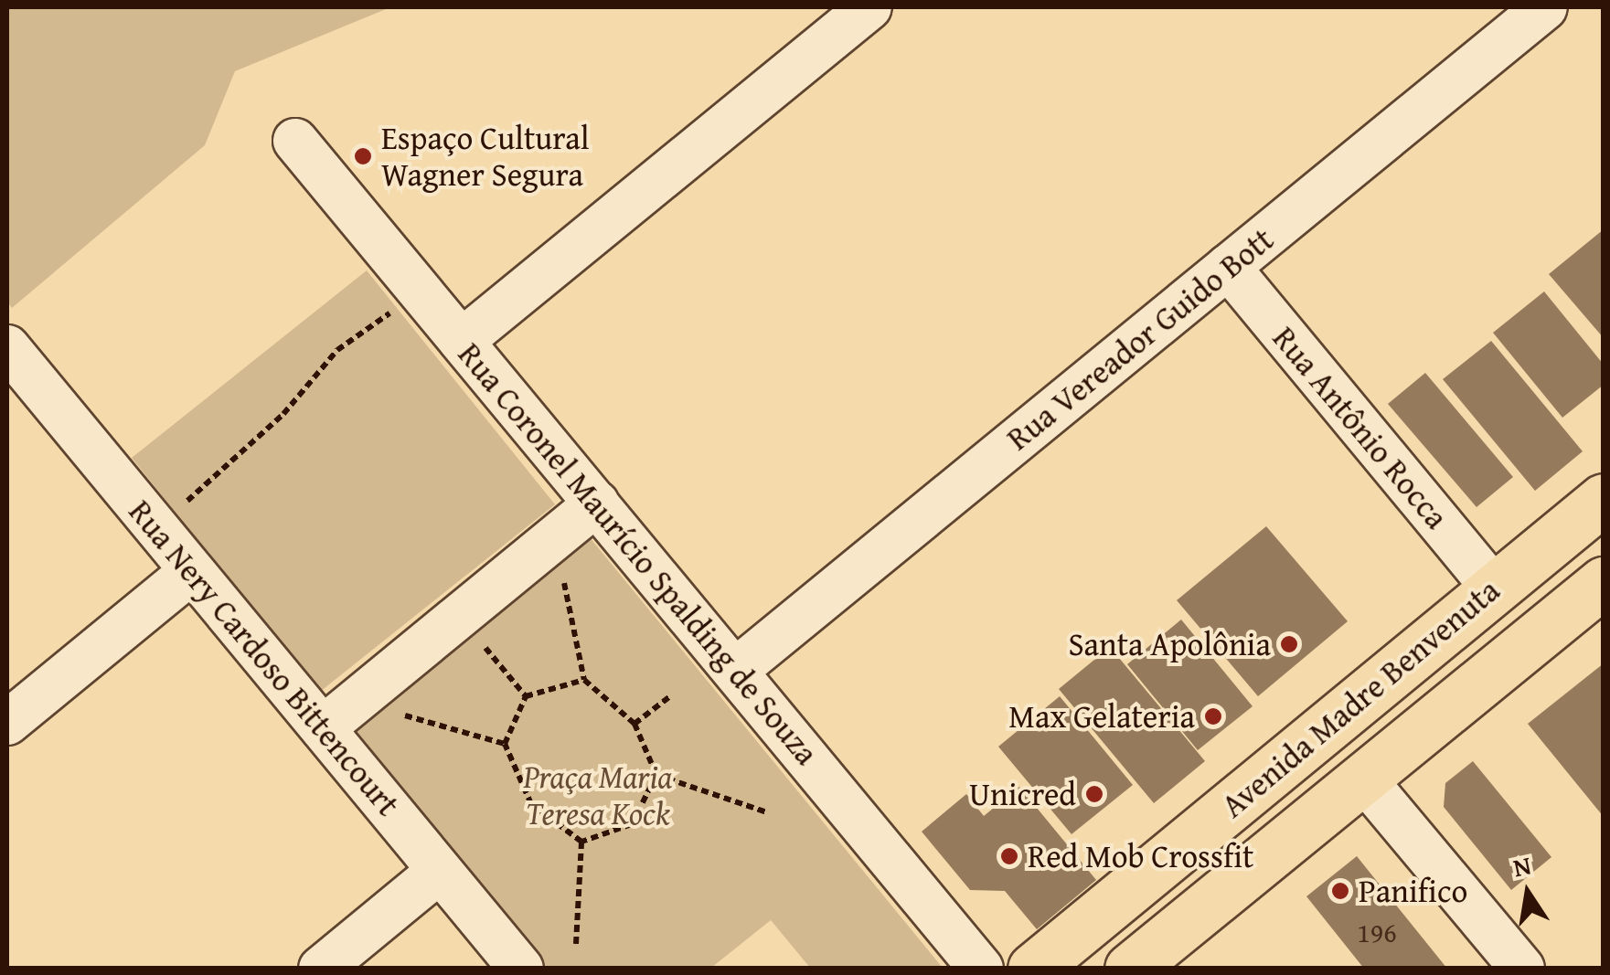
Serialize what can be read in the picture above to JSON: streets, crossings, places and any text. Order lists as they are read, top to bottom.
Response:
{
  "streets": {
    "main road": ["Avenida Madre Benvenuta"],
    "street": [
      "Rua Vereador Guido Bott",
      "Rua Antônio Rocca",
      "Rua Coronel Maurício Spalding de Souza",
      "Rua Nery Cardoso Bittencourt"
    ]
  },
  "crossings": [
    ["Rua Vereador Guido Bott", "Rua Antônio Rocca"],
    ["Rua Vereador Guido Bott", "Rua Coronel Maurício Spalding de Souza"],
    ["Rua Antônio Rocca", "Avenida Madre Benvenuta"]
  ],
  "parks": ["Praça Maria Teresa Kock"],
  "places": [
    "Espaço Cultural Wagner Segura",
    "Santa Apolônia",
    "Max Gelateria",
    "Unicred",
    "Red Mob Crossfit",
    "Panifico"
  ],
  "house_numbers": ["196"],
  "north": "top"
}
